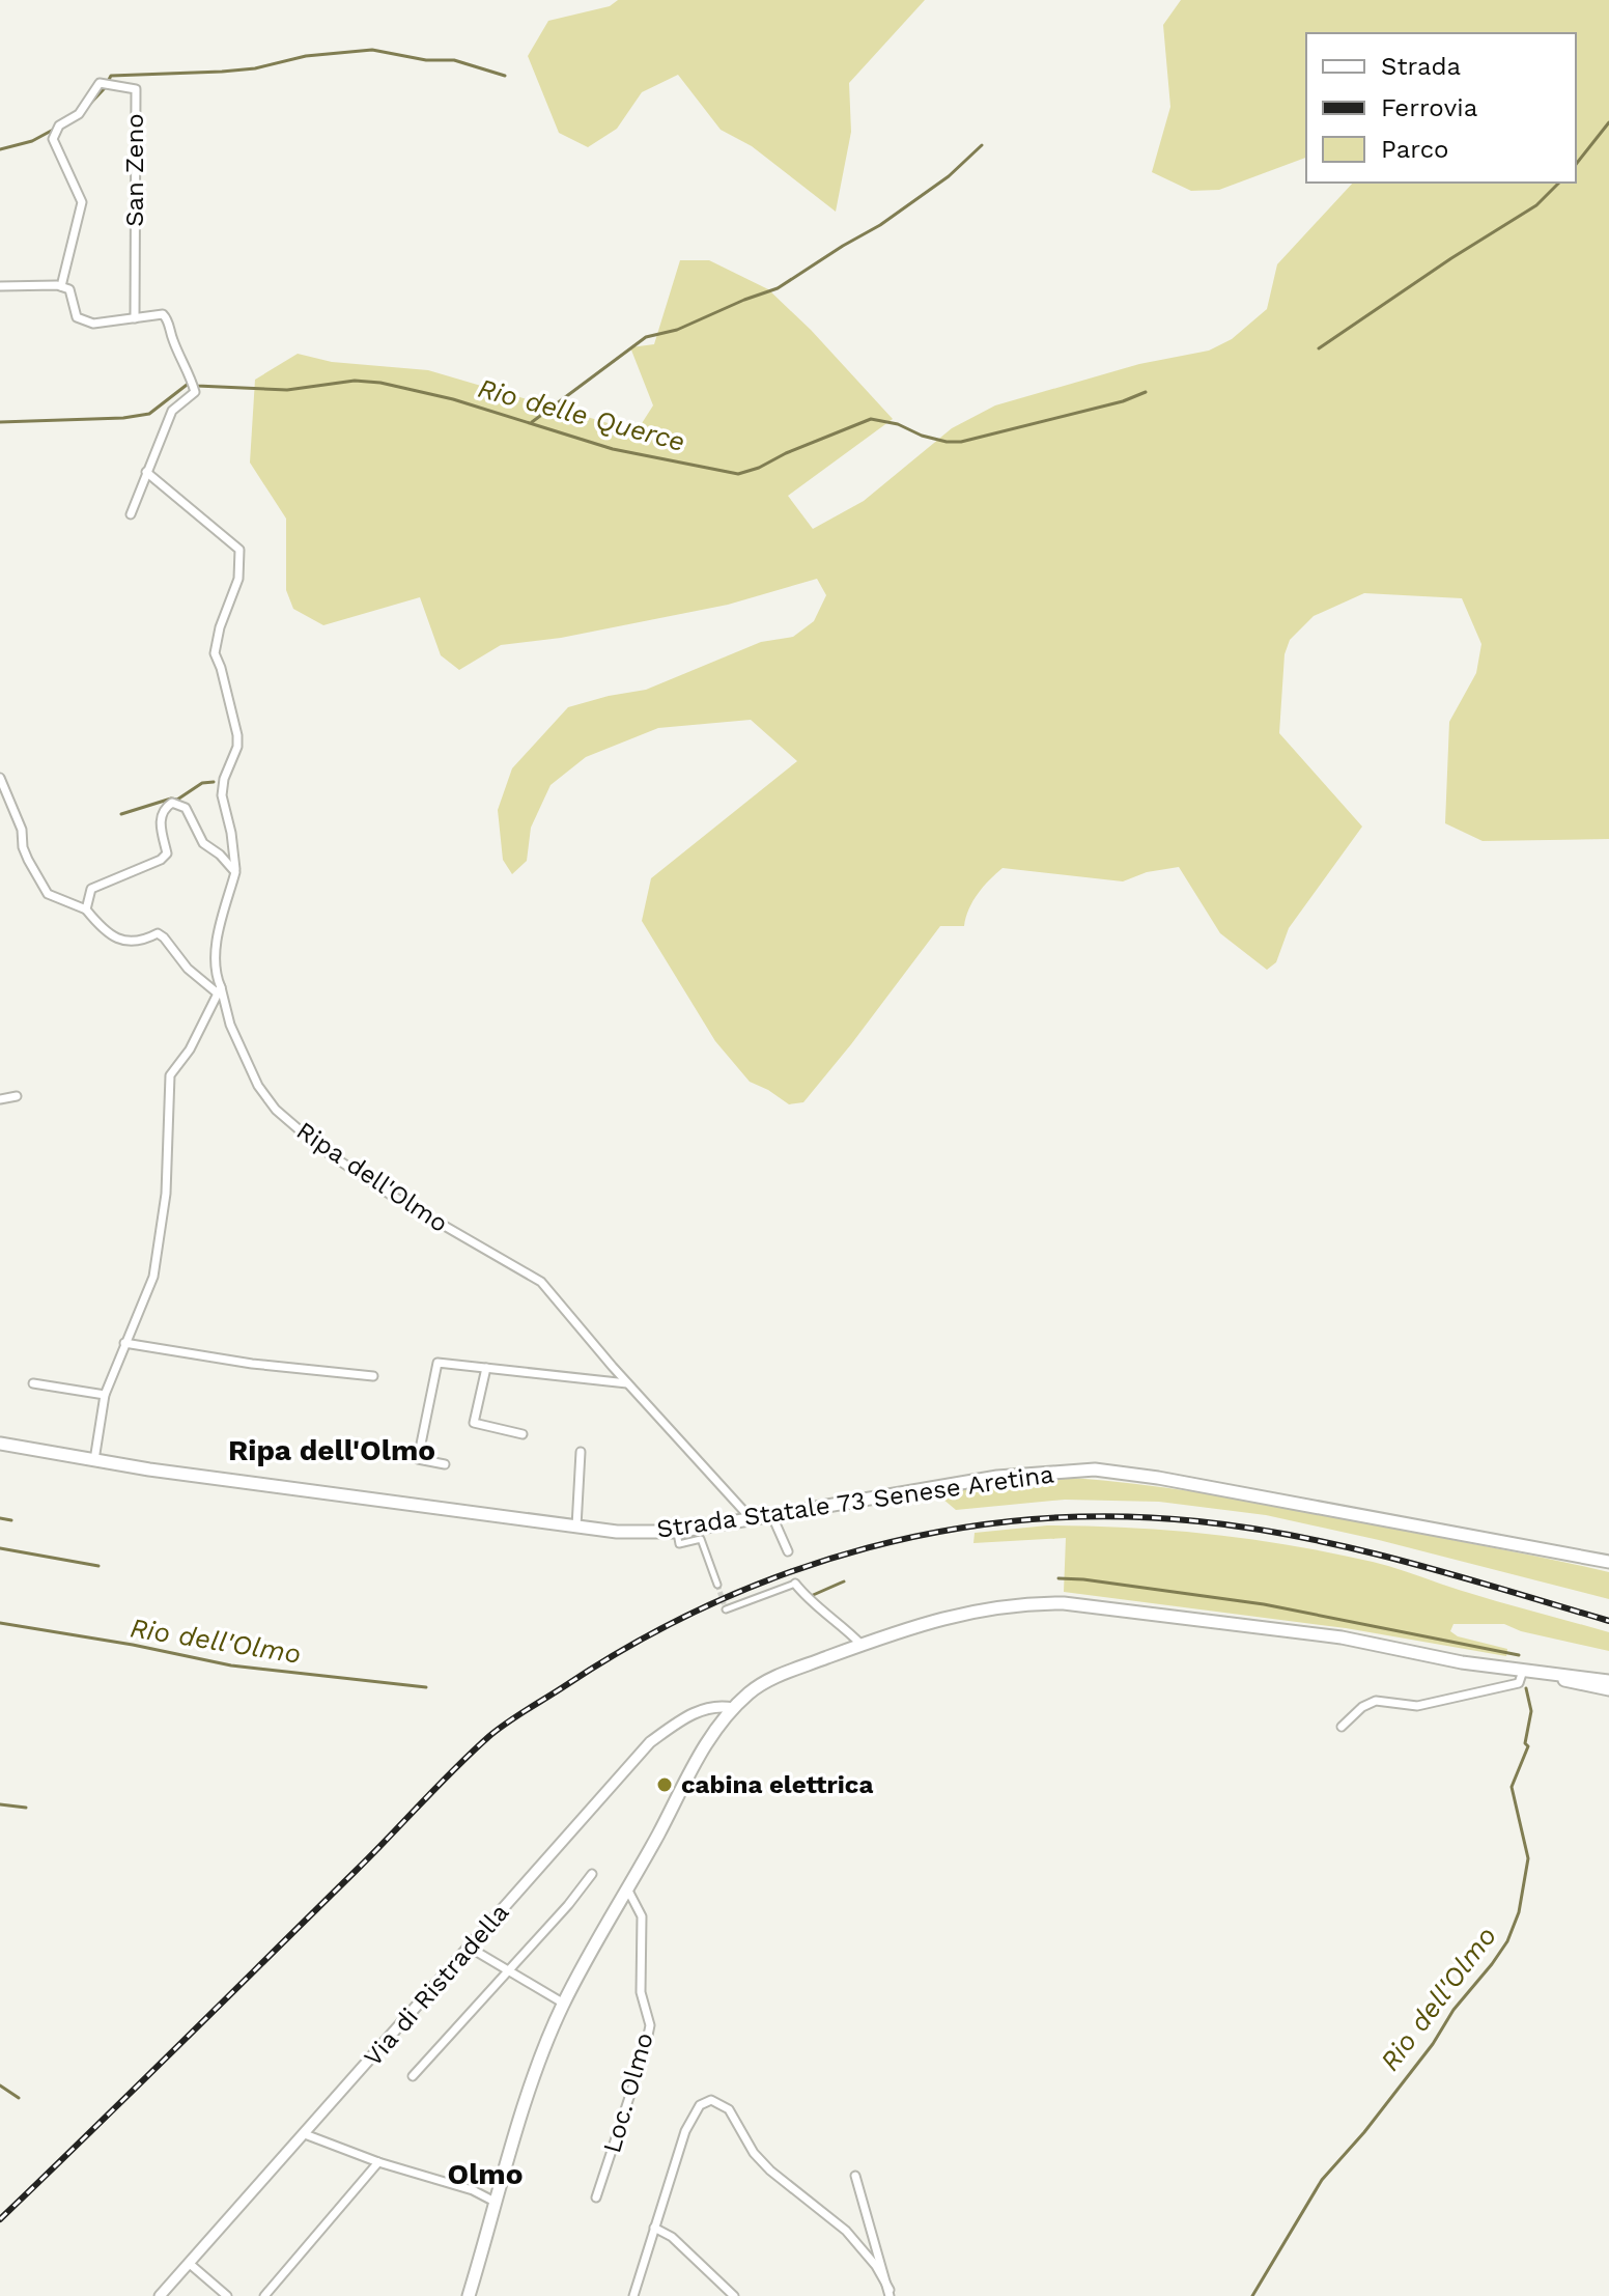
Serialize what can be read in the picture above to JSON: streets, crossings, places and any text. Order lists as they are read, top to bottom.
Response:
{
  "streets": {
    "main road": ["Strada Statale 73 Senese Aretina"],
    "street": [
      "San Zeno",
      "Ripa dell'Olmo",
      "Via di Ristradella",
      "Loc. Olmo"
    ]
  },
  "crossings": [
    ["Ripa dell'Olmo", "Strada Statale 73 Senese Aretina"]
  ],
  "districts": ["Ripa dell'Olmo", "Olmo"],
  "water": ["Rio delle Querce", "Rio dell'Olmo"],
  "places": ["cabina elettrica"],
  "legend": ["Strada", "Ferrovia", "Parco"]
}
